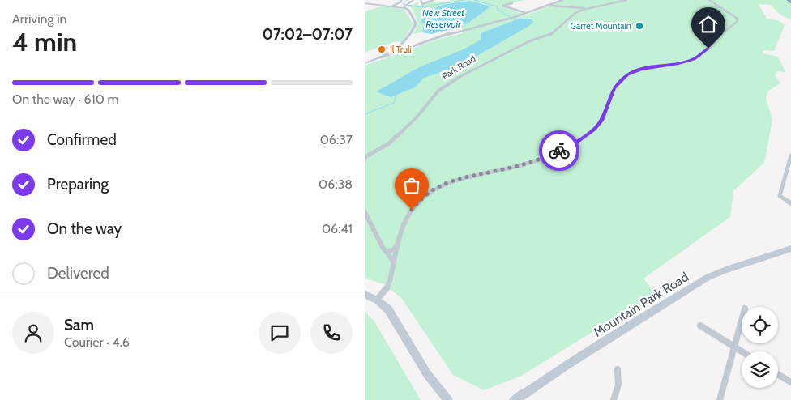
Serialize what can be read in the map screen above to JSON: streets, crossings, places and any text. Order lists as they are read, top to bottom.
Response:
{
  "streets": {
    "street": ["Park Road", "Mountain Park Road"]
  },
  "water": ["New Street Reservoir"],
  "places": ["Garret Mountain", "Il Truli"],
  "page": {
    "heading": ["4 min", "Arriving in", "07:02–07:07"],
    "panel": ["Sam", "Courier · 4.6"],
    "bar": "On the way · 610 m",
    "list": [
      ["Confirmed", "06:37"],
      ["Preparing", "06:38"],
      ["On the way", "06:41"],
      "Delivered"
    ]
  }
}
